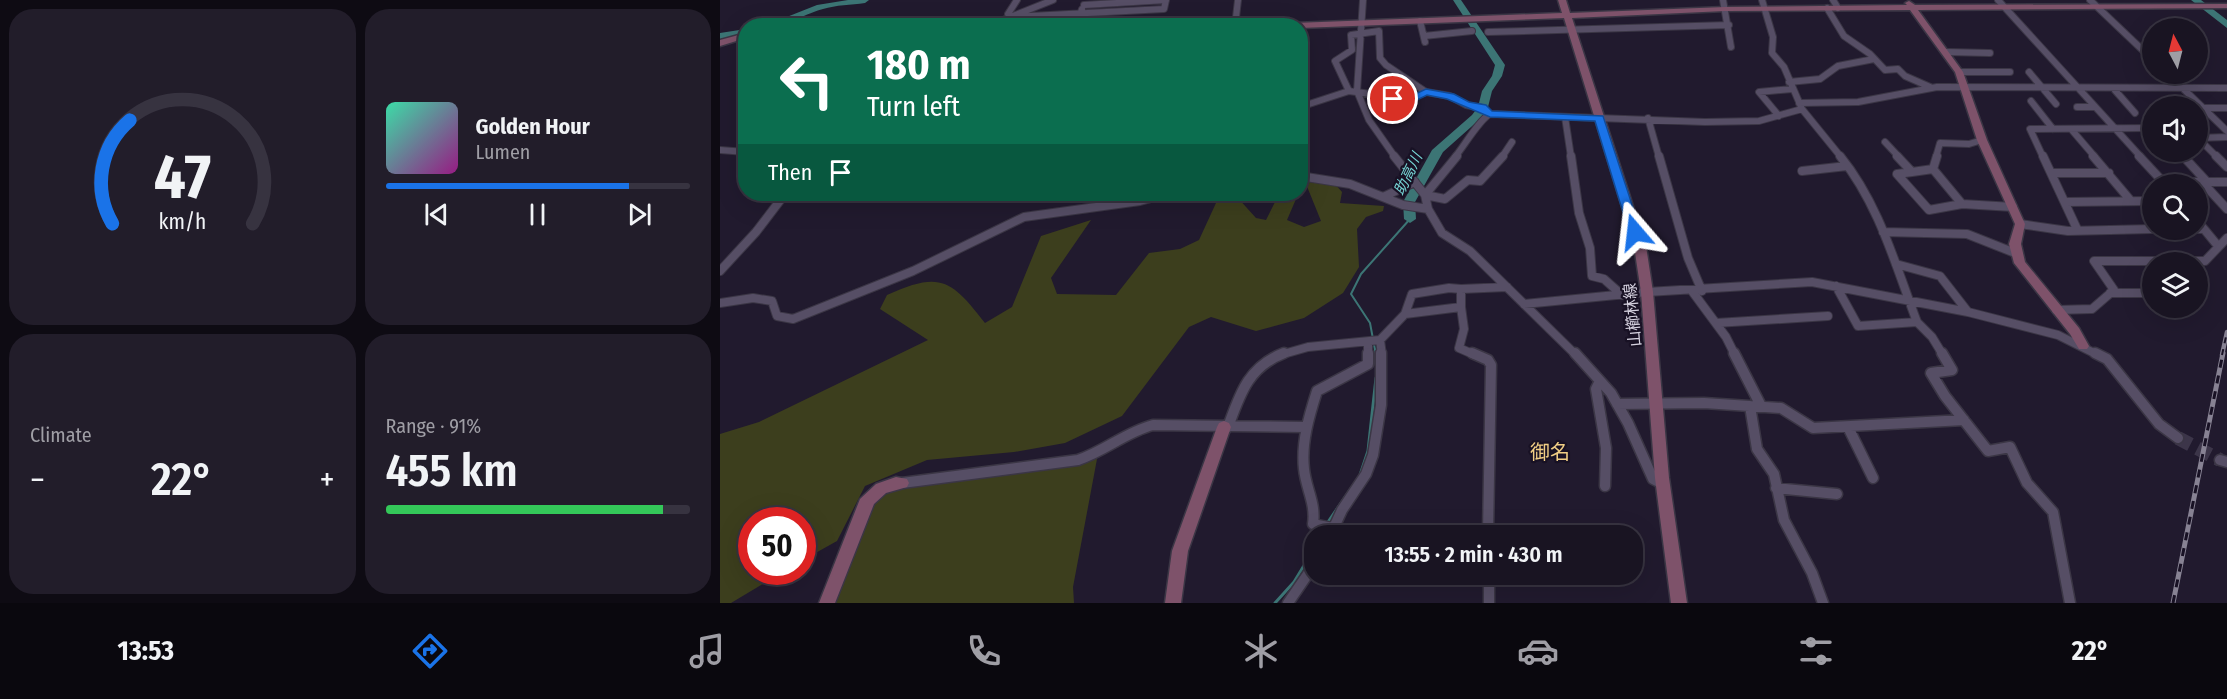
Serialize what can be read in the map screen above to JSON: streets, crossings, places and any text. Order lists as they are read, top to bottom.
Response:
{
  "streets": {
    "street": ["山櫛林線"]
  },
  "districts": ["御名"],
  "water": ["助高川"],
  "north": "top",
  "page": {
    "turn": ["180 m", "Turn left"],
    "song": ["Golden Hour", "Lumen"],
    "then": "Then",
    "tile": [
      "Climate",
      ["Range · 91%", "455 km"]
    ],
    "heat": ["−", "22°", "+"],
    "limit": "50",
    "trip": "13:55 · 2 min · 430 m",
    "tabs": ["13:53", "22°"],
    "gauge": ["47", "km/h"]
  }
}
